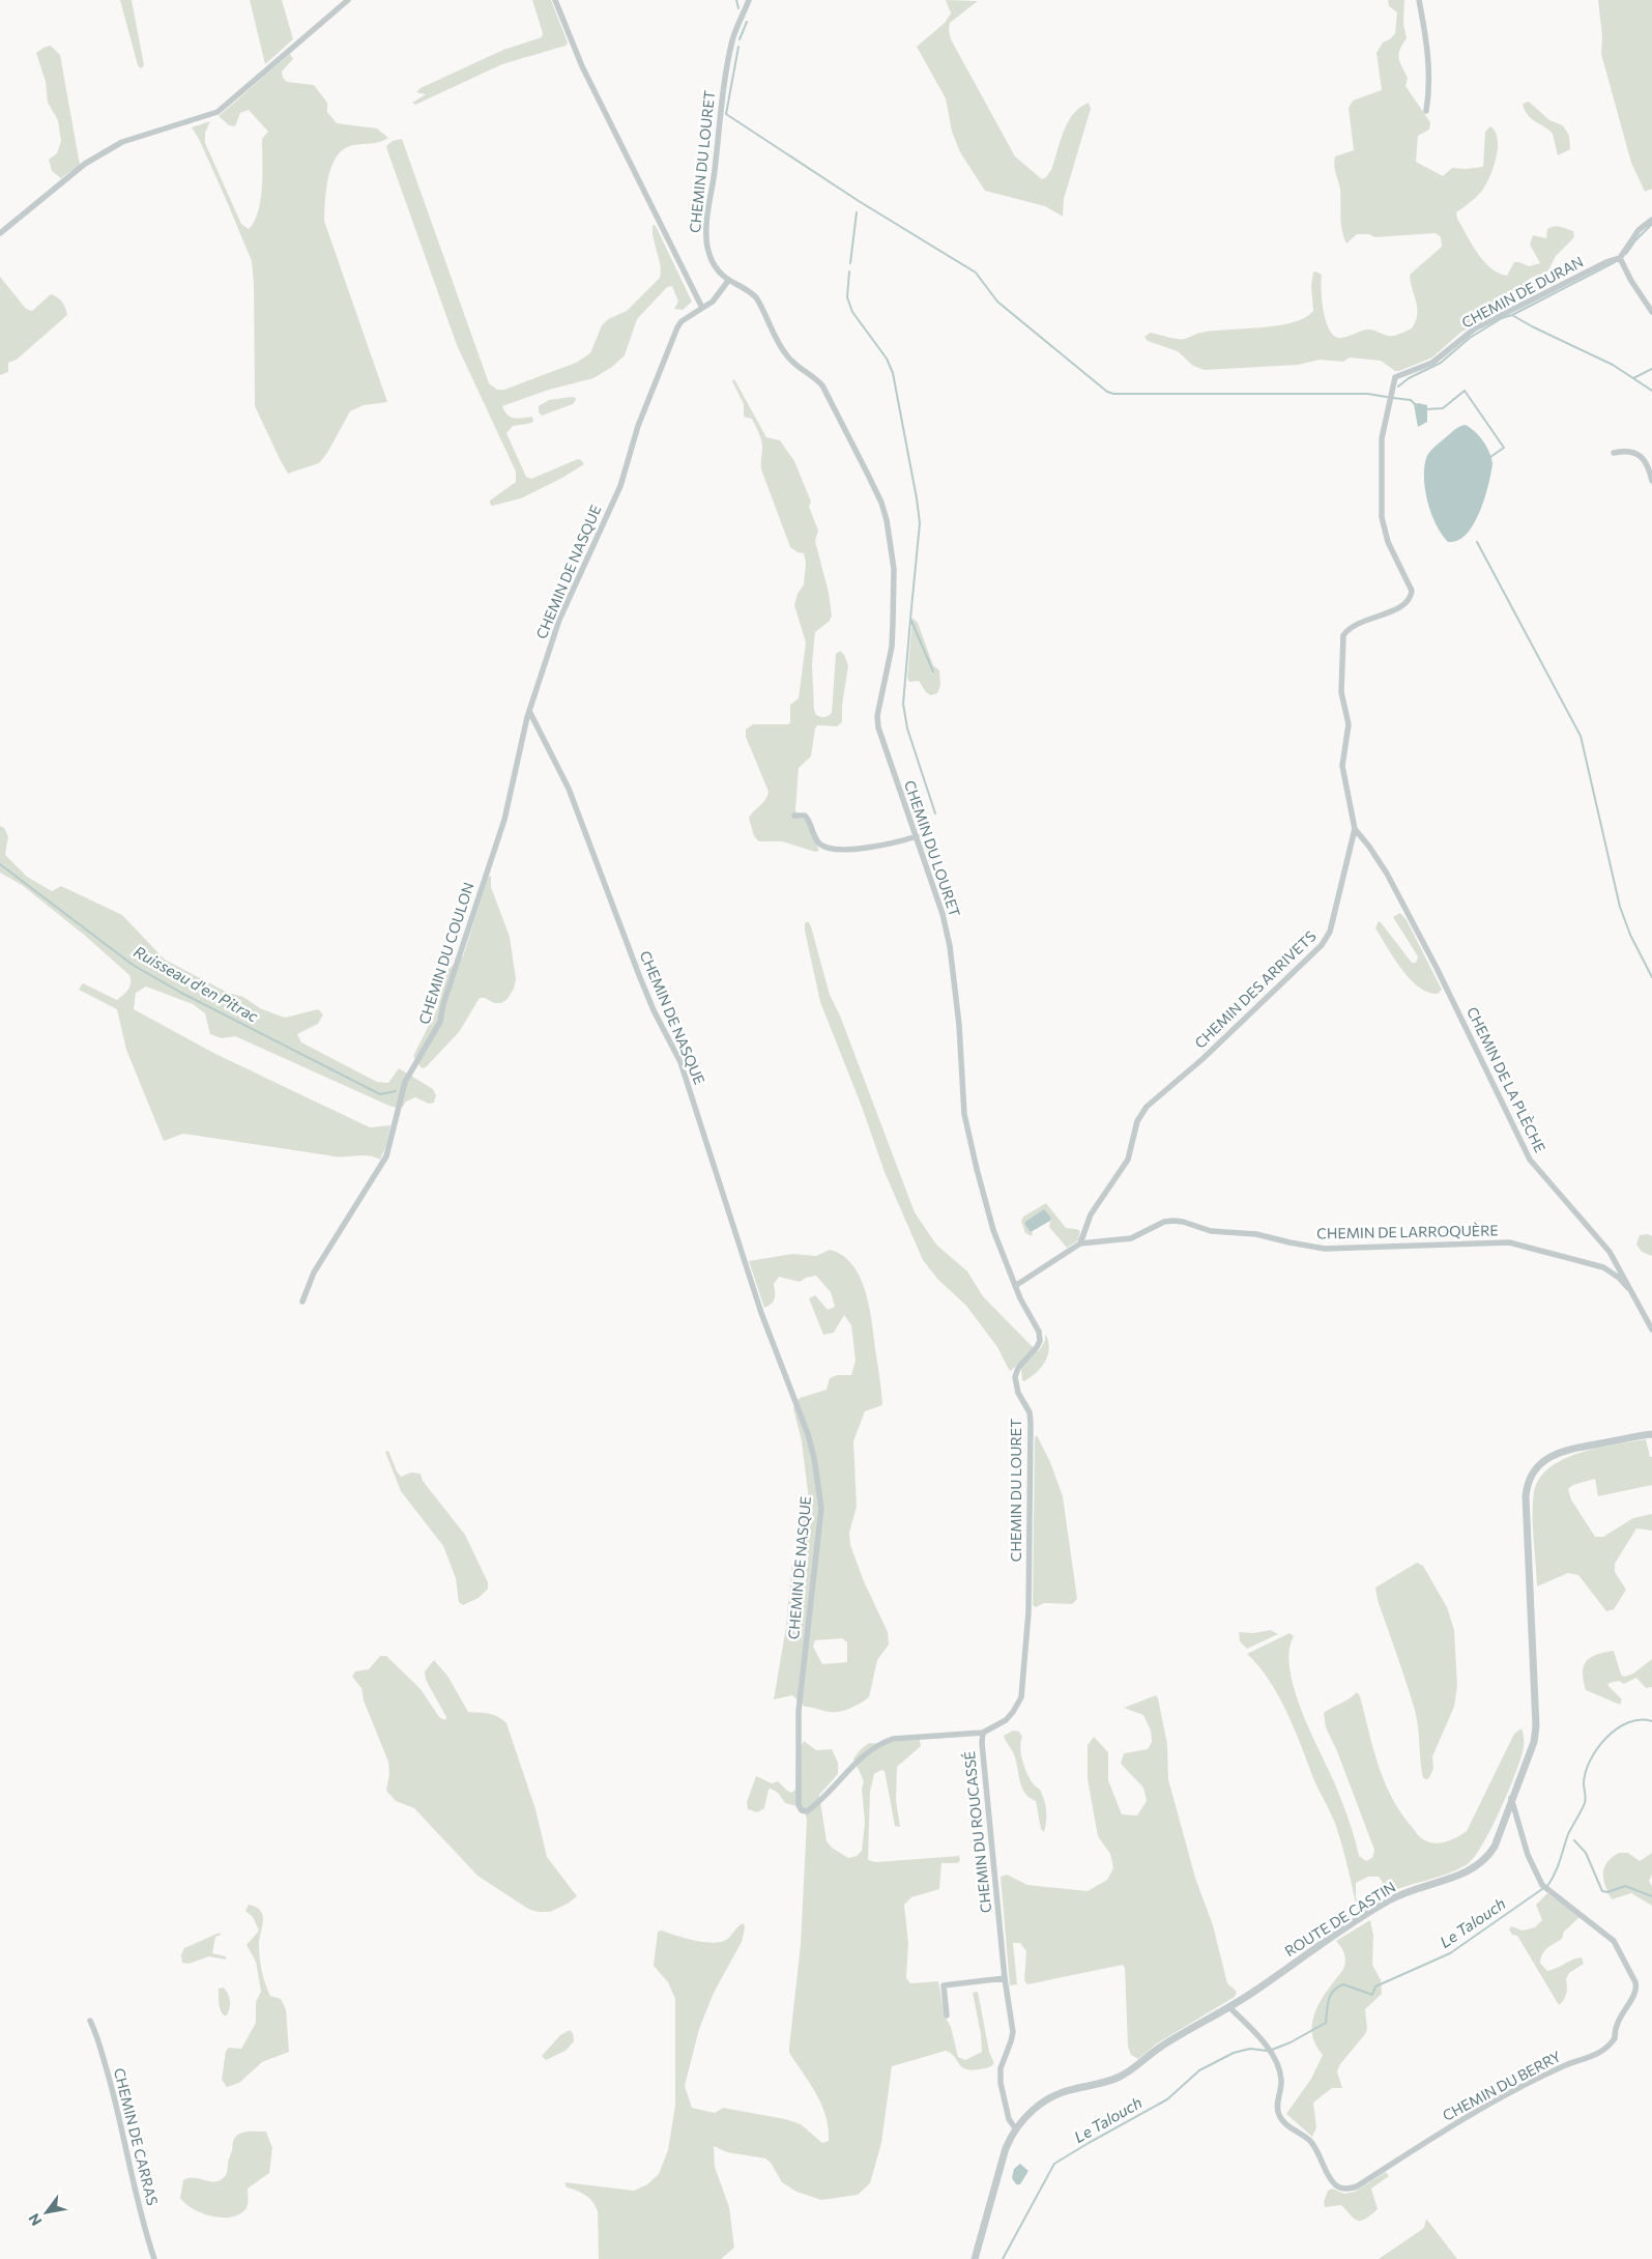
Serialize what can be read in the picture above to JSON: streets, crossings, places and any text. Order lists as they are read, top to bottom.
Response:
{
  "streets": {
    "street": [
      "CHEMIN DU LOURET",
      "CHEMIN DE DURAN",
      "CHEMIN DE NASQUE",
      "CHEMIN DU COULON",
      "CHEMIN DES ARRIVETS",
      "CHEMIN DE LA PLÈCHE",
      "CHEMIN DE LARROQUÈRE",
      "CHEMIN DU ROUCASSÉ",
      "ROUTE DE CASTIN",
      "CHEMIN DU BERRY",
      "CHEMIN DE CARRAS"
    ]
  },
  "crossings": [
    ["CHEMIN DU LOURET", "CHEMIN DE NASQUE"],
    ["CHEMIN DU LOURET", "CHEMIN DU ROUCASSÉ"],
    ["CHEMIN DE DURAN", "CHEMIN DES ARRIVETS"],
    ["CHEMIN DE NASQUE", "CHEMIN DU COULON"],
    ["CHEMIN DE NASQUE", "CHEMIN DU ROUCASSÉ"],
    ["CHEMIN DES ARRIVETS", "CHEMIN DE LA PLÈCHE"],
    ["CHEMIN DES ARRIVETS", "CHEMIN DE LARROQUÈRE"],
    ["CHEMIN DE LA PLÈCHE", "CHEMIN DE LARROQUÈRE"],
    ["CHEMIN DU ROUCASSÉ", "ROUTE DE CASTIN"],
    ["ROUTE DE CASTIN", "CHEMIN DU BERRY"]
  ],
  "water": ["Ruisseau d'en Pitrac", "Le Talouch"],
  "north": "bottom left"
}
